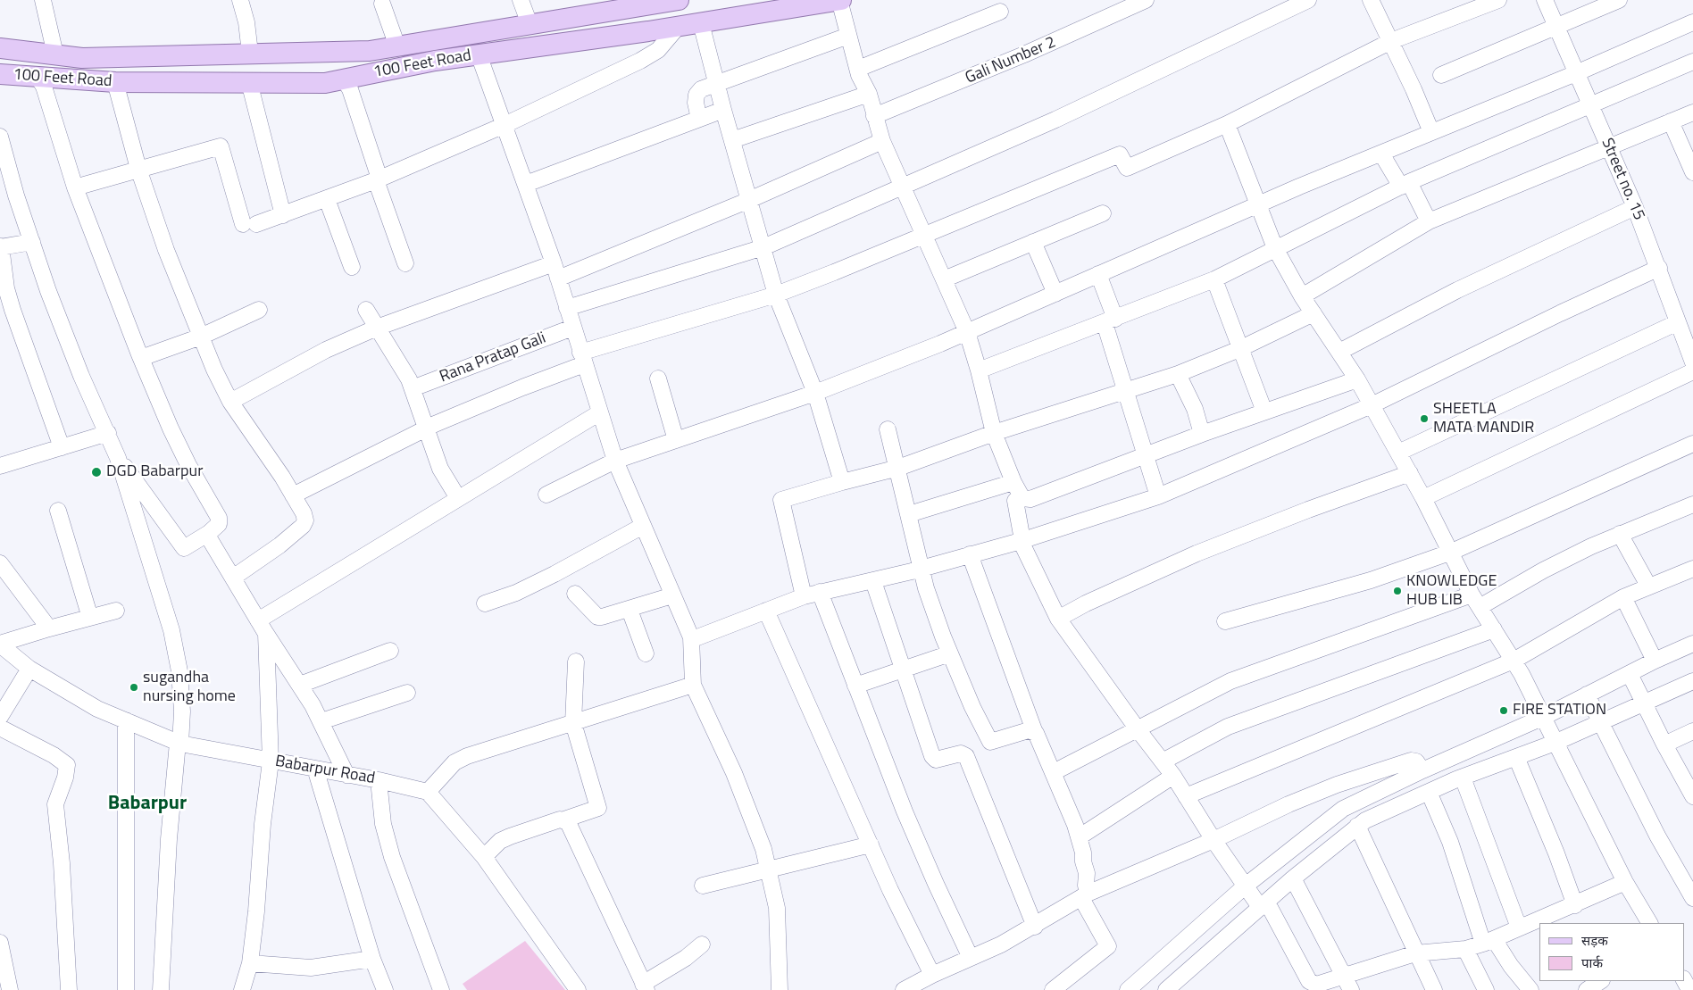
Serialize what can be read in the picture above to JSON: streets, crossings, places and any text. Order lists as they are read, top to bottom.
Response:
{
  "streets": {
    "main road": ["100 Feet Road"],
    "street": [
      "Gali Number 2",
      "Street no. 15",
      "Rana Pratap Gali",
      "Babarpur Road"
    ]
  },
  "districts": ["Babarpur"],
  "places": [
    "SHEETLA MATA MANDIR",
    "DGD Babarpur",
    "KNOWLEDGE HUB LIB",
    "sugandha nursing home",
    "FIRE STATION"
  ],
  "legend": ["सड़क", "पार्क"]
}
